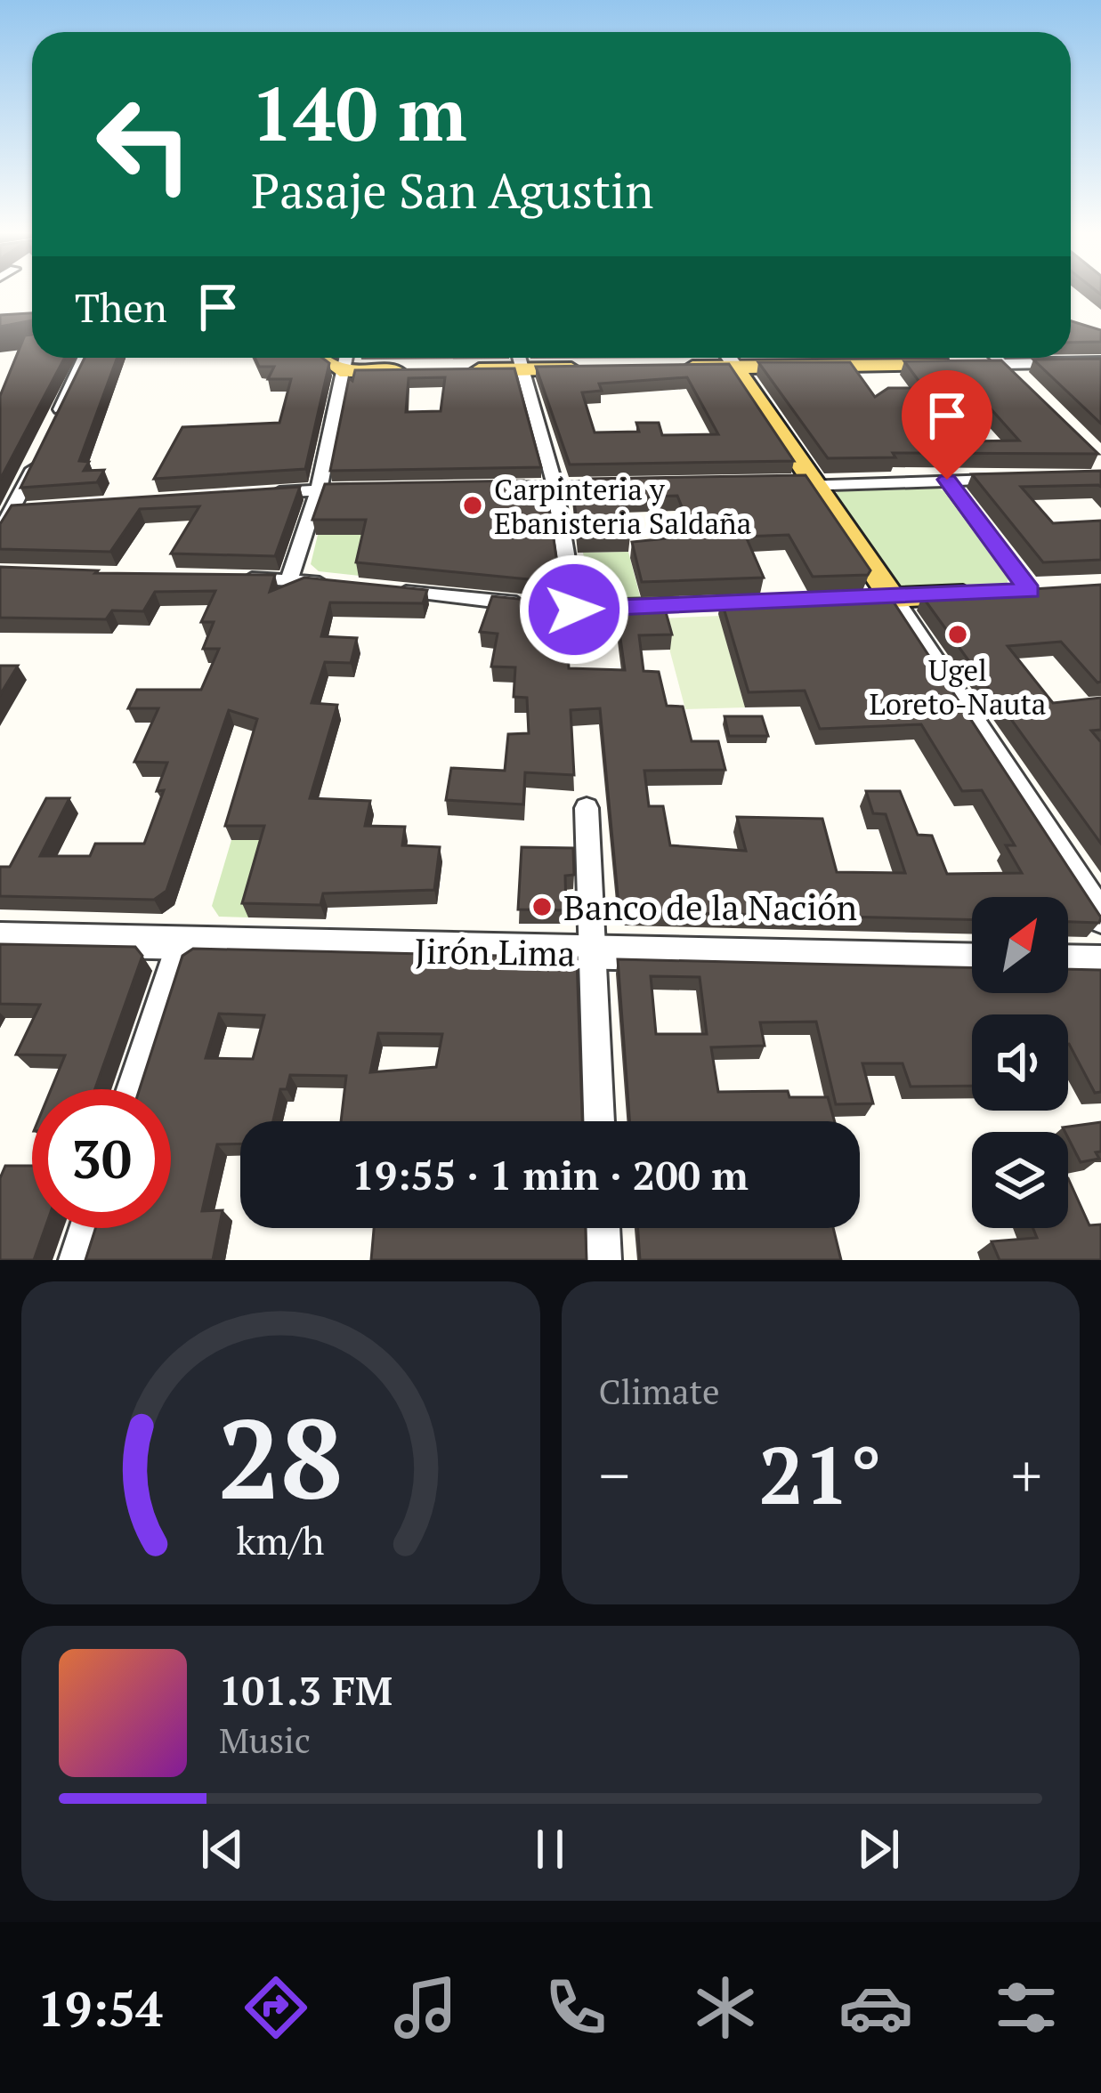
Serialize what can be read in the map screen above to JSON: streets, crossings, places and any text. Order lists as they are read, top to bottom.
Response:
{
  "streets": {
    "street": ["Jirón Lima"]
  },
  "places": ["Carpinteria y Ebanisteria Saldaña", "Ugel Loreto-Nauta", "Banco de la Nación"],
  "north": "top right",
  "page": {
    "turn": ["140 m", "Pasaje San Agustin"],
    "then": "Then",
    "limit": "30",
    "trip": "19:55 · 1 min · 200 m",
    "tile": "Climate",
    "heat": ["−", "21°", "+"],
    "song": ["101.3 FM", "Music"],
    "tabs": "19:54",
    "gauge": ["28", "km/h"]
  }
}
